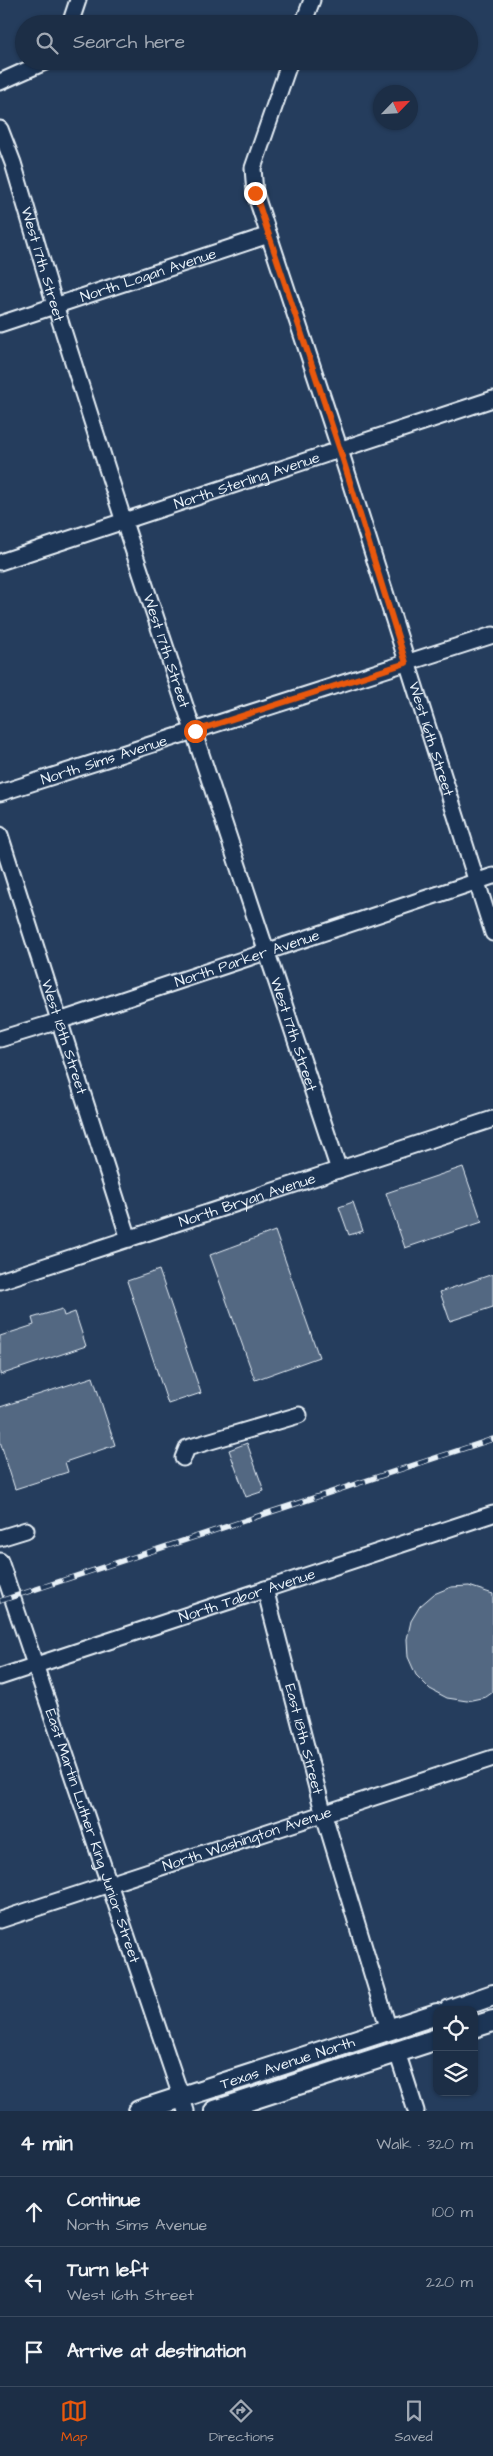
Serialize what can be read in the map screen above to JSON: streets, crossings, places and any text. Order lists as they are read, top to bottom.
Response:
{
  "streets": {
    "main road": ["Texas Avenue North"],
    "street": [
      "West 17th Street",
      "North Logan Avenue",
      "North Sterling Avenue",
      "West 16th Street",
      "North Sims Avenue",
      "North Parker Avenue",
      "West 18th Street",
      "North Bryan Avenue",
      "North Tabor Avenue",
      "East 18th Street",
      "East Martin Luther King Junior Street",
      "North Washington Avenue"
    ]
  },
  "crossings": [
    ["West 17th Street", "North Logan Avenue"],
    ["West 17th Street", "North Sterling Avenue"],
    ["West 17th Street", "North Sims Avenue"],
    ["West 17th Street", "North Parker Avenue"],
    ["West 17th Street", "North Bryan Avenue"],
    ["North Logan Avenue", "West 16th Street"],
    ["North Sterling Avenue", "West 16th Street"],
    ["West 16th Street", "North Sims Avenue"],
    ["West 16th Street", "North Parker Avenue"],
    ["North Parker Avenue", "West 18th Street"],
    ["West 18th Street", "North Bryan Avenue"],
    ["North Tabor Avenue", "East 18th Street"],
    ["North Tabor Avenue", "East Martin Luther King Junior Street"],
    ["East 18th Street", "North Washington Avenue"],
    ["East 18th Street", "Texas Avenue North"],
    ["East Martin Luther King Junior Street", "North Washington Avenue"],
    ["East Martin Luther King Junior Street", "Texas Avenue North"]
  ],
  "north": "top right",
  "page": {
    "search": "Search here",
    "heading": ["4 min", "Walk · 320 m"],
    "list": [
      ["Continue", "North Sims Avenue", "100 m"],
      ["Turn left", "West 16th Street", "220 m"],
      "Arrive at destination"
    ],
    "nav": ["Map", "Directions", "Saved"]
  }
}
